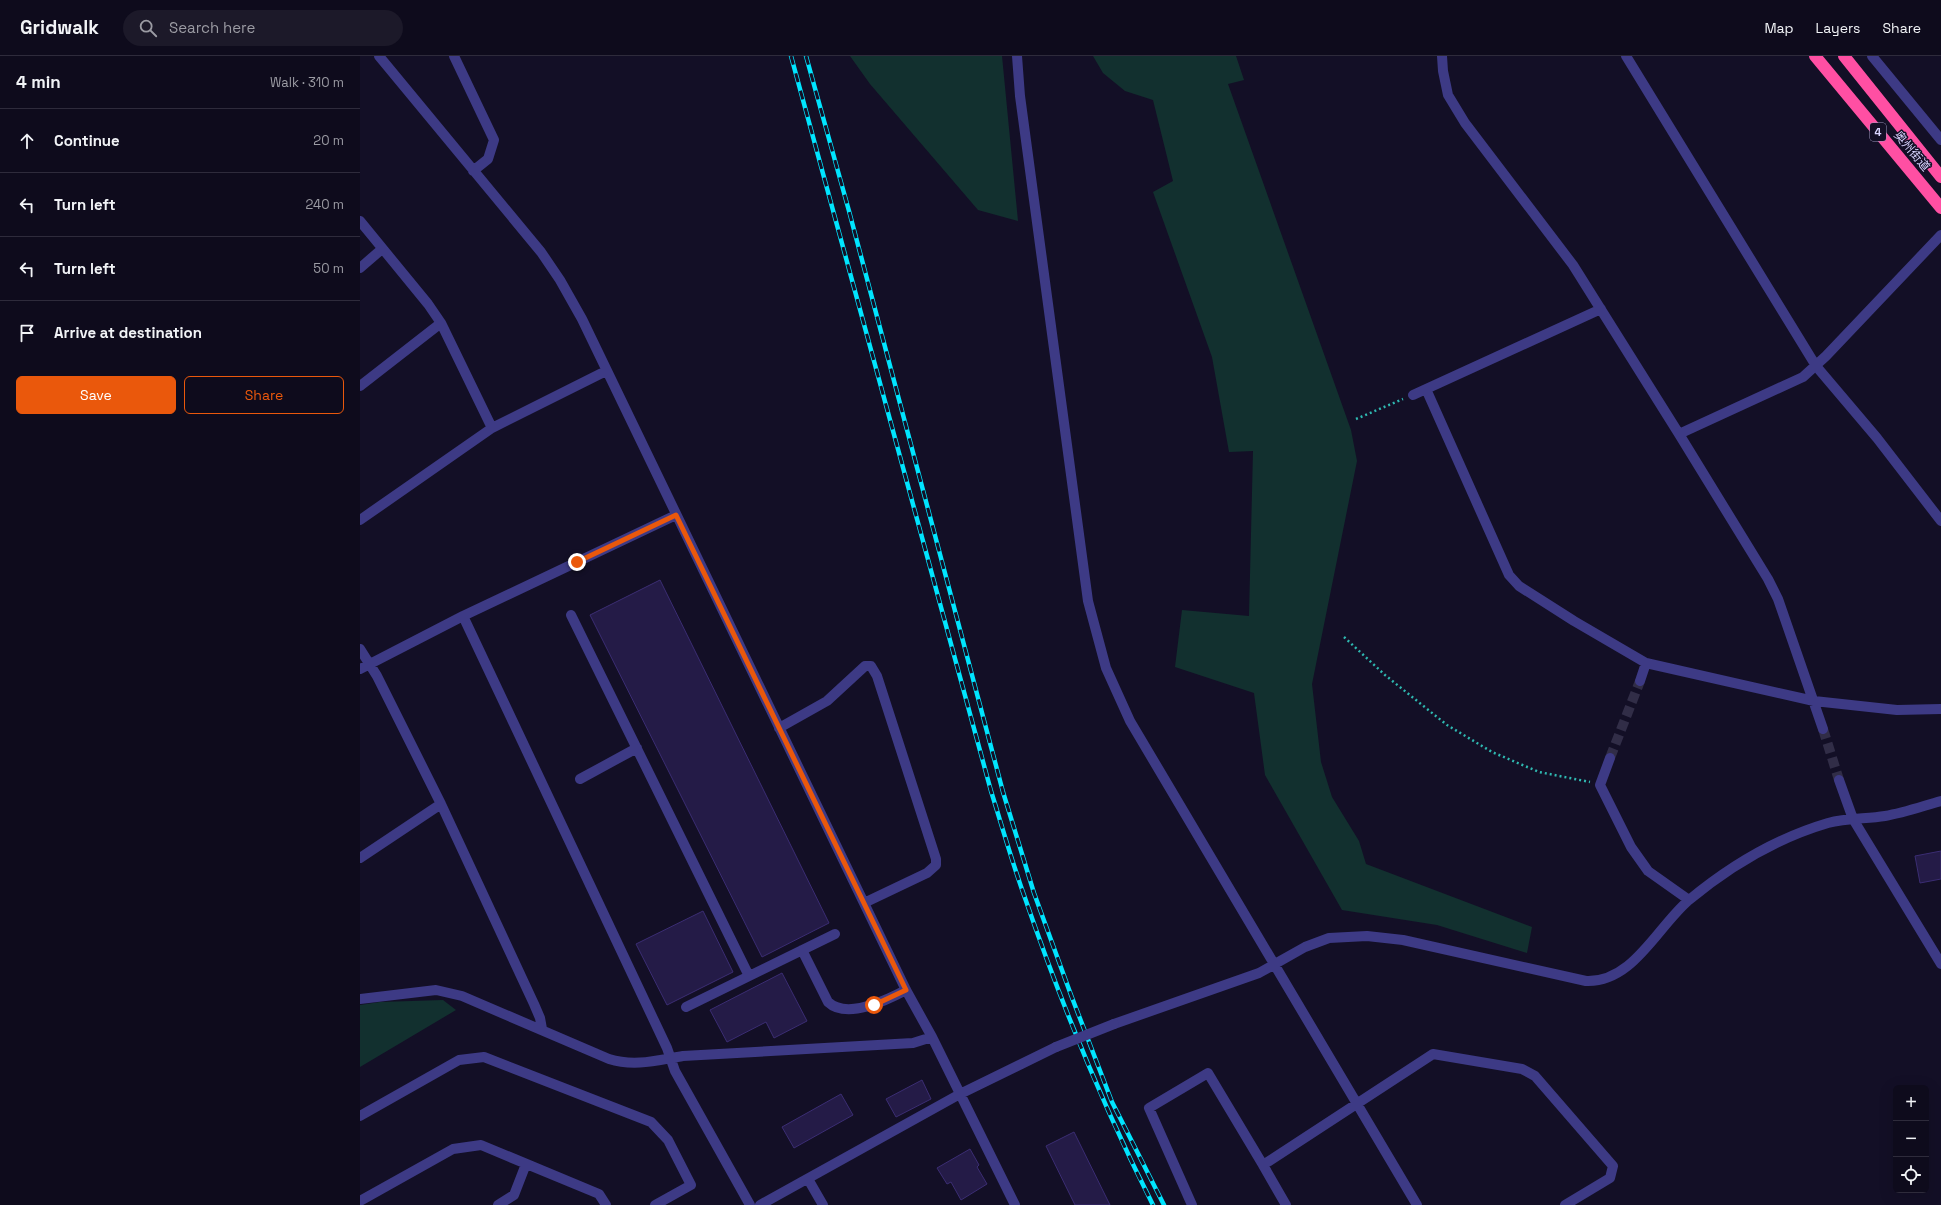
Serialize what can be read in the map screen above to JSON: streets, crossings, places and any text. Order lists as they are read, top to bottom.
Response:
{
  "streets": {
    "highway": ["4", "奥州街道"]
  },
  "page": {
    "header": "Gridwalk",
    "search": "Search here",
    "nav": ["Map", "Layers", "Share"],
    "heading": ["4 min", "Walk · 310 m"],
    "list": [
      ["Continue", "20 m"],
      ["Turn left", "240 m"],
      ["Turn left", "50 m"],
      "Arrive at destination"
    ],
    "buttons": ["Save", "Share"],
    "map_buttons": ["+", "−"]
  }
}
